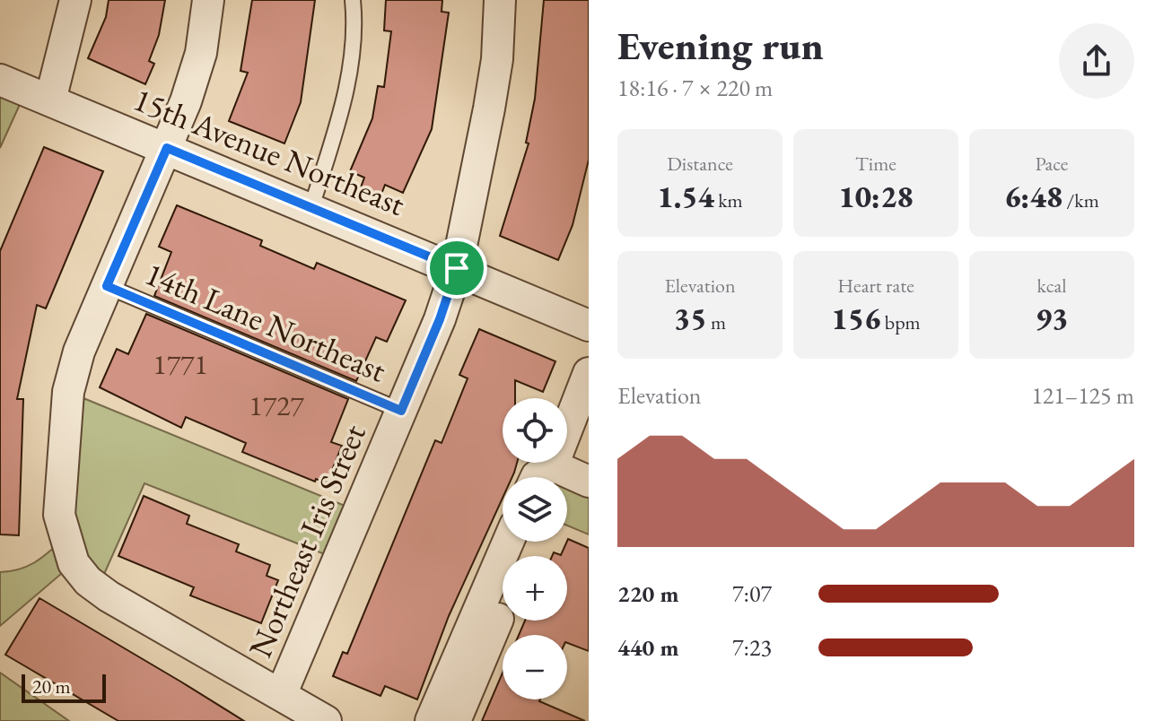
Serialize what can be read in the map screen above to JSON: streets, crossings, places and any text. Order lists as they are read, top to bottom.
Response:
{
  "streets": {
    "street": ["15th Avenue Northeast", "Northeast Iris Street"],
    "lane": ["14th Lane Northeast"]
  },
  "crossings": [
    ["15th Avenue Northeast", "Northeast Iris Street"],
    ["14th Lane Northeast", "Northeast Iris Street"]
  ],
  "house_numbers": ["1771", "1727"],
  "scale_bar": "20 m",
  "page": {
    "heading": ["Evening run", "18:16 · 7 × 220 m"],
    "stats": [
      ["Distance", "1.54 km"],
      ["Time", "10:28"],
      ["Pace", "6:48 /km"],
      ["Elevation", "35 m"],
      ["Heart rate", "156 bpm"],
      ["kcal", "93"]
    ],
    "chart": ["Elevation", "121–125 m"],
    "map_buttons": ["+", "−"],
    "list": [
      {
        "name": "220 m",
        "note": "7:07"
      },
      {
        "name": "440 m",
        "note": "7:23"
      }
    ],
    "scale": "20 m"
  }
}
